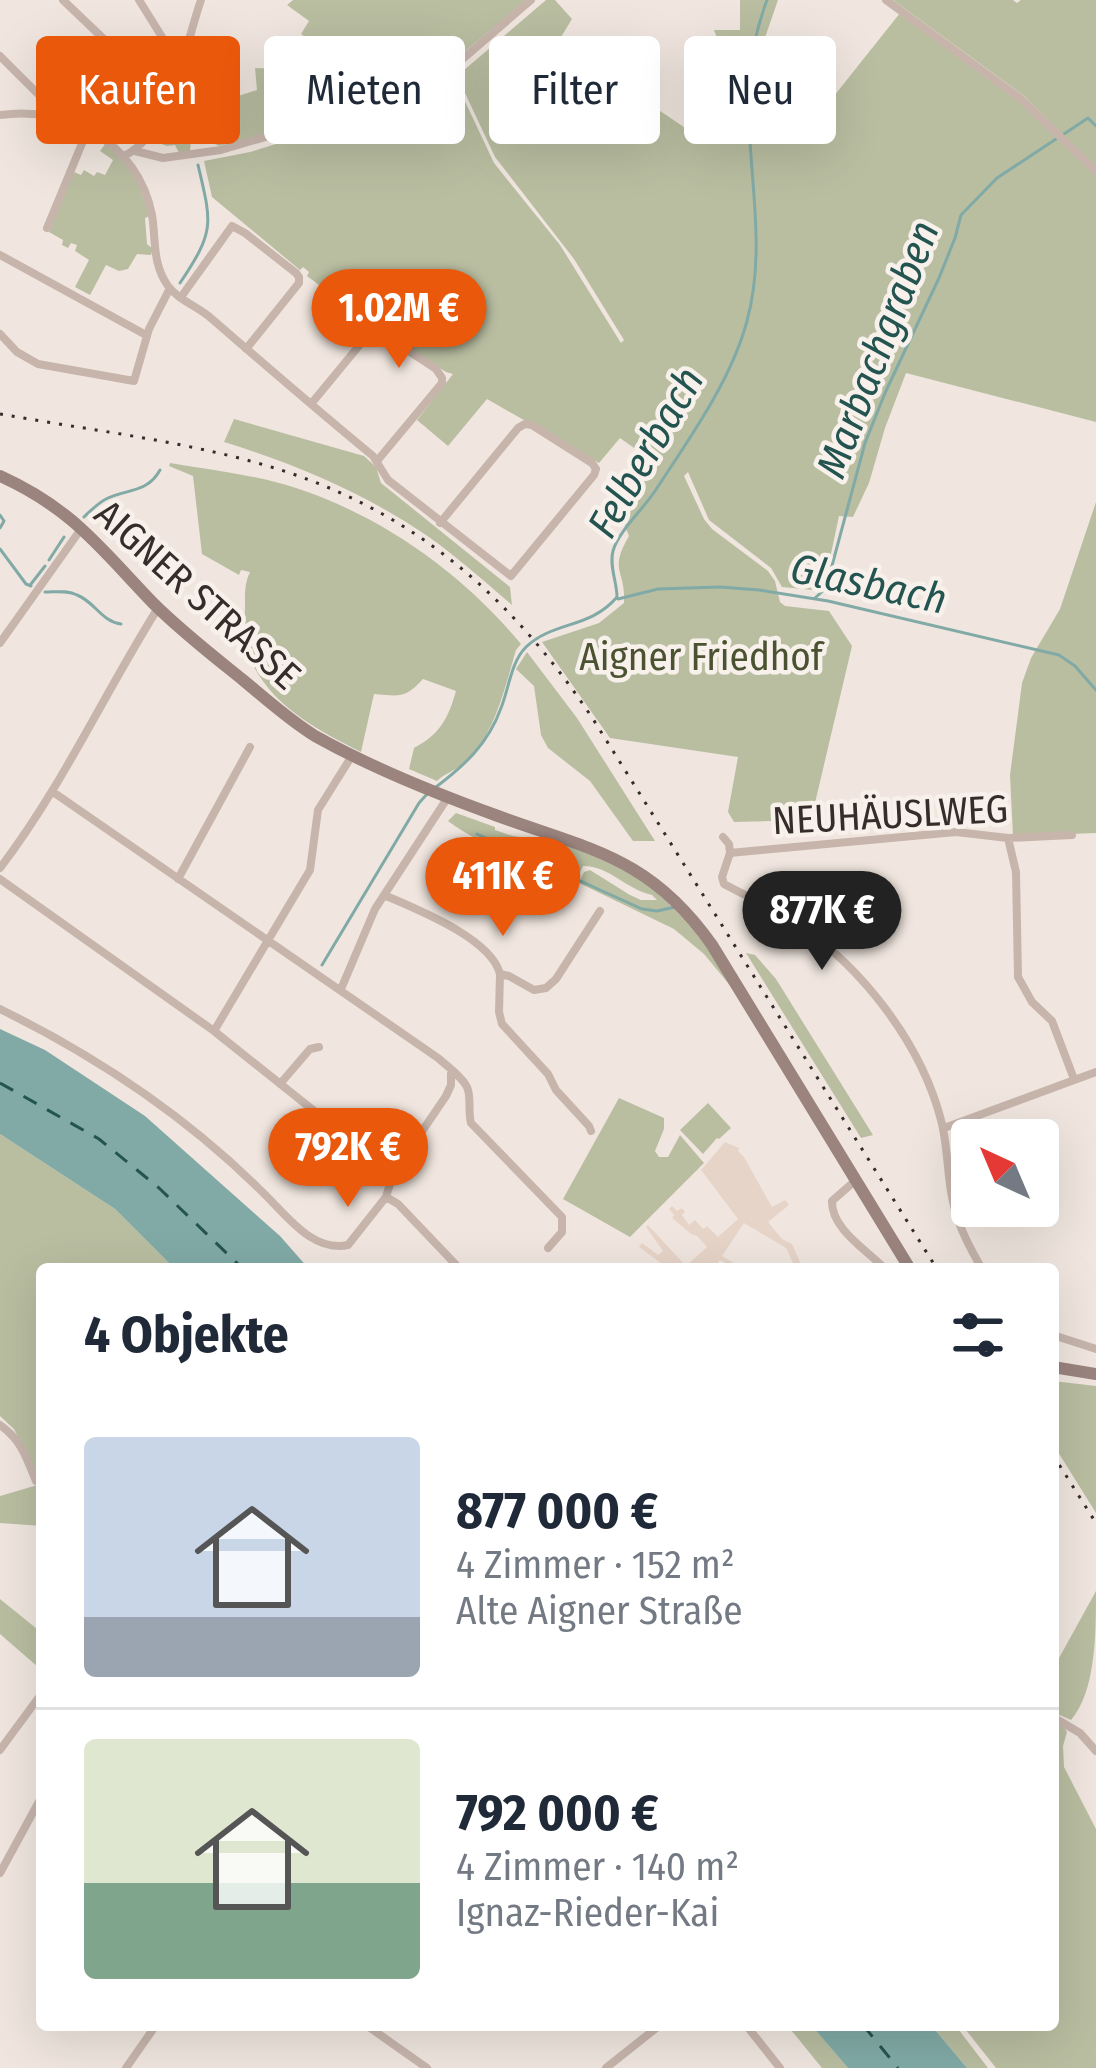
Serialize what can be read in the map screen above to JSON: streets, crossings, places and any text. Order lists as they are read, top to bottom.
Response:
{
  "streets": {
    "main road": ["AIGNER STRASSE"],
    "street": ["NEUHÄUSLWEG"]
  },
  "water": ["Marbachgraben", "Felberbach", "Glasbach"],
  "parks": ["Aigner Friedhof"],
  "north": "top left",
  "page": {
    "chip": [
      "Kaufen",
      "Mieten",
      "Filter",
      "Neu"
    ],
    "price": [
      "1.02M €",
      "411K €",
      "877K €",
      "792K €"
    ],
    "heading": "4 Objekte",
    "list": [
      {
        "name": "877 000 €",
        "note": "4 Zimmer · 152 m² · Alte Aigner Straße"
      },
      {
        "name": "792 000 €",
        "note": "4 Zimmer · 140 m² · Ignaz-Rieder-Kai"
      }
    ]
  }
}
